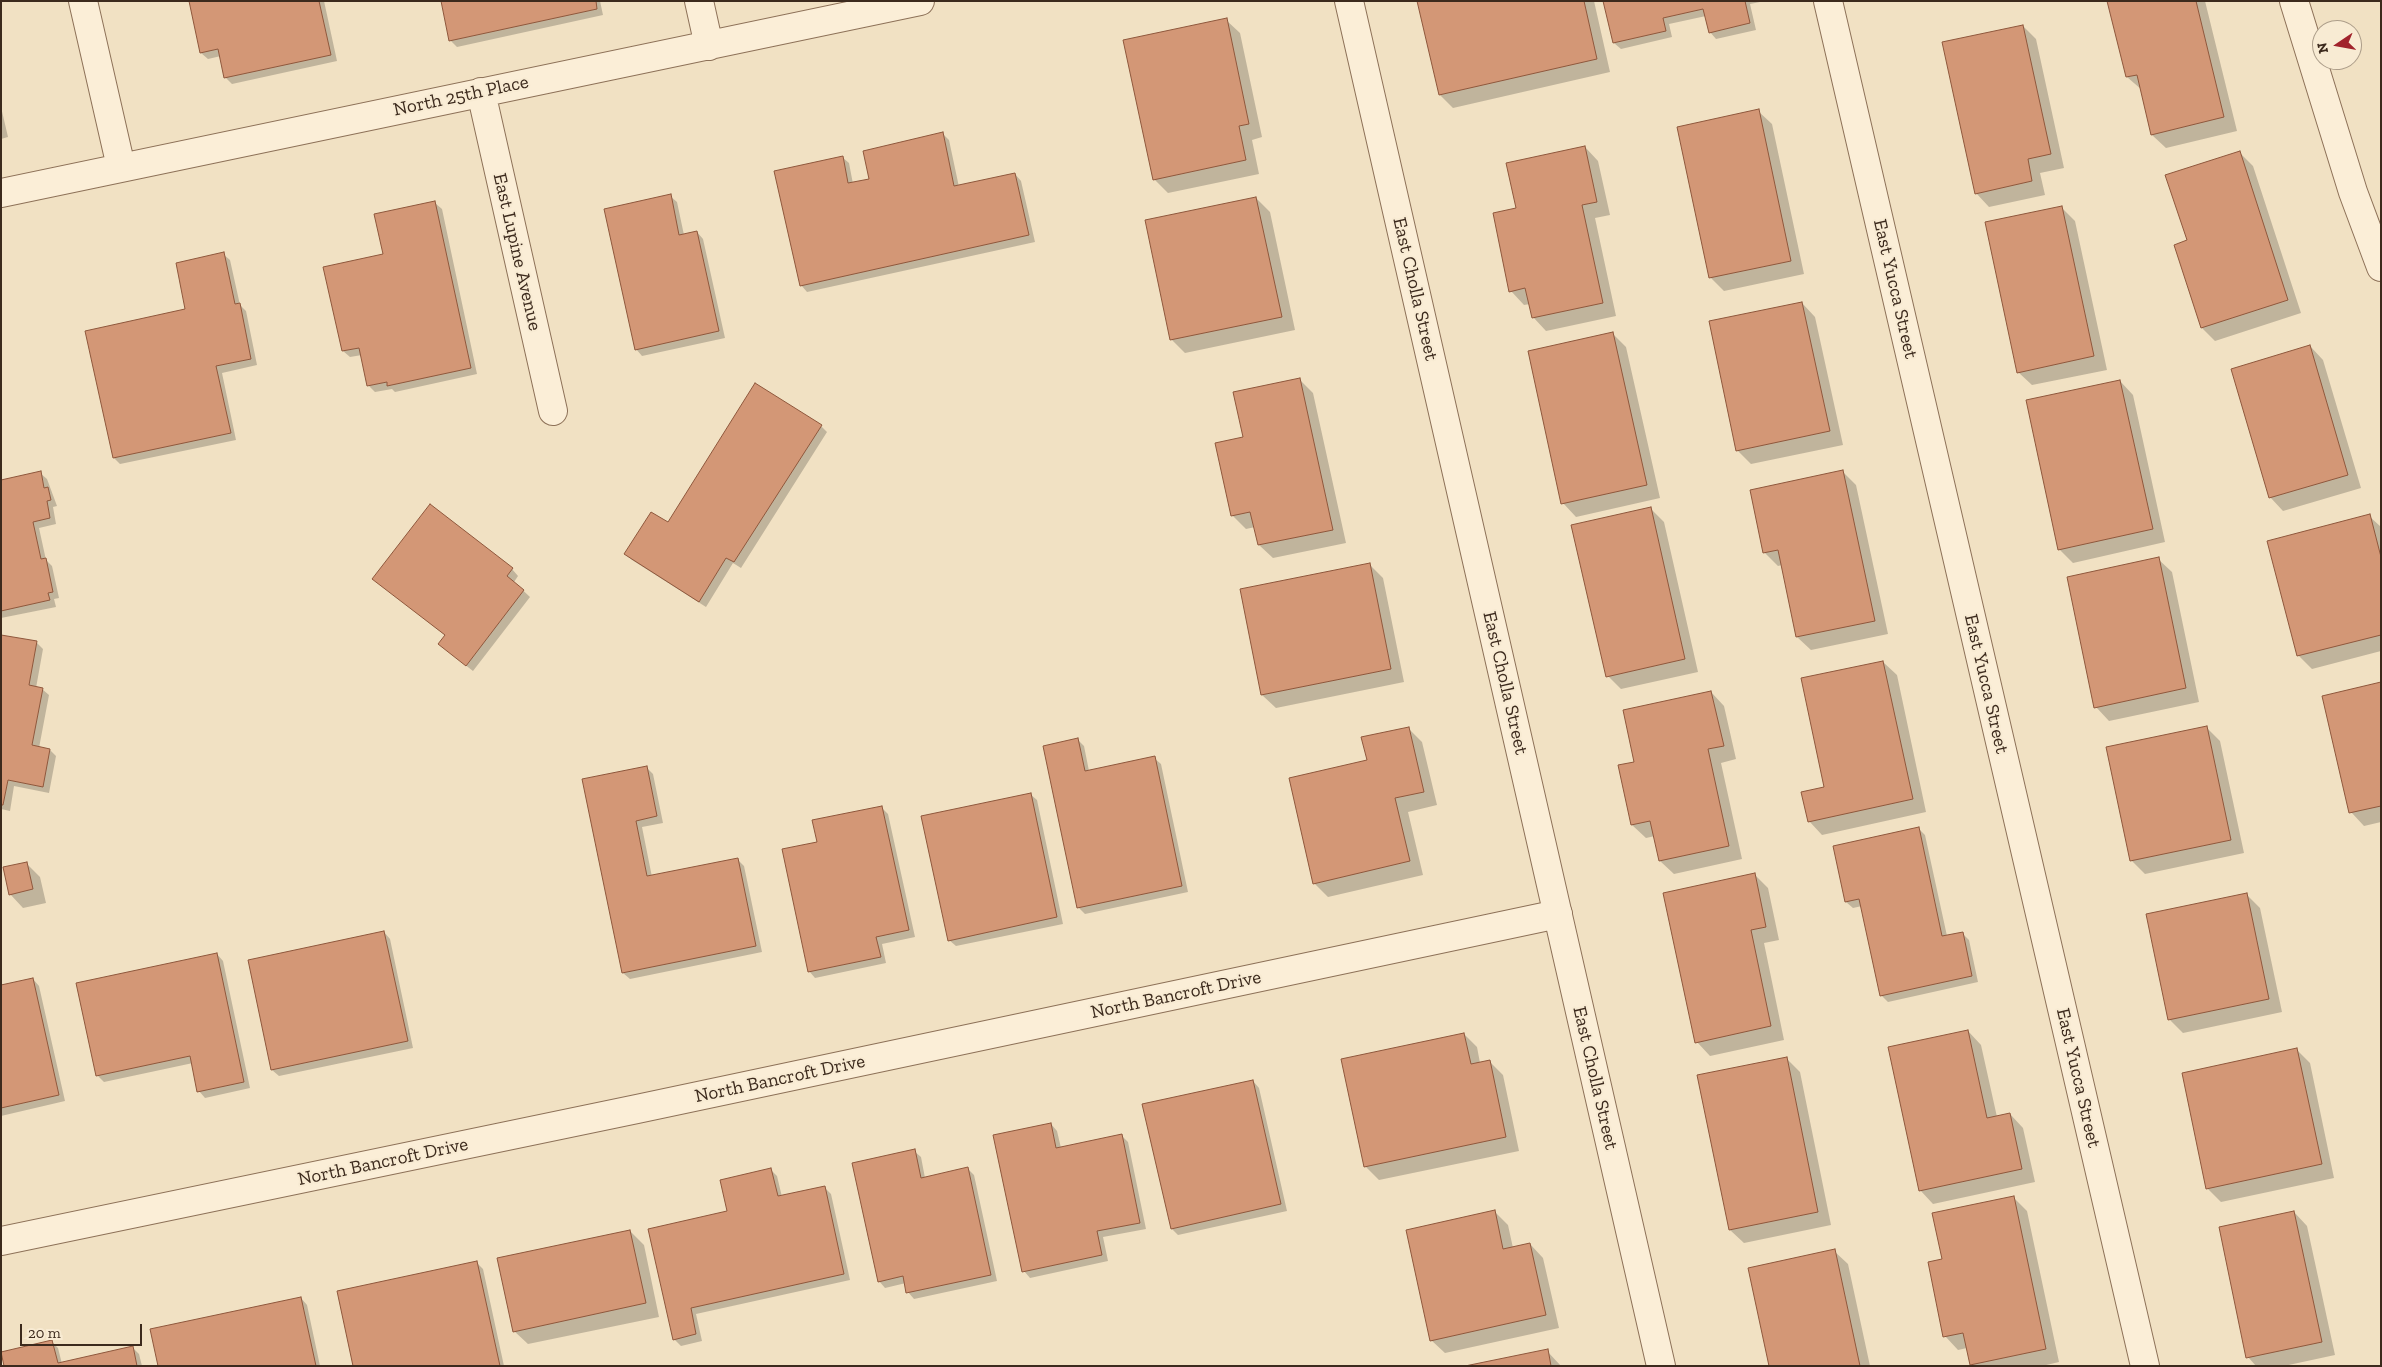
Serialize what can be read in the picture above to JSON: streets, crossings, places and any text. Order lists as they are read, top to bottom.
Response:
{
  "streets": {
    "street": [
      "North 25th Place",
      "East Lupine Avenue",
      "East Cholla Street",
      "East Yucca Street",
      "North Bancroft Drive"
    ]
  },
  "crossings": [
    ["North 25th Place", "East Lupine Avenue"],
    ["East Cholla Street", "North Bancroft Drive"]
  ],
  "scale_bar": "20 m",
  "north": "left"
}
